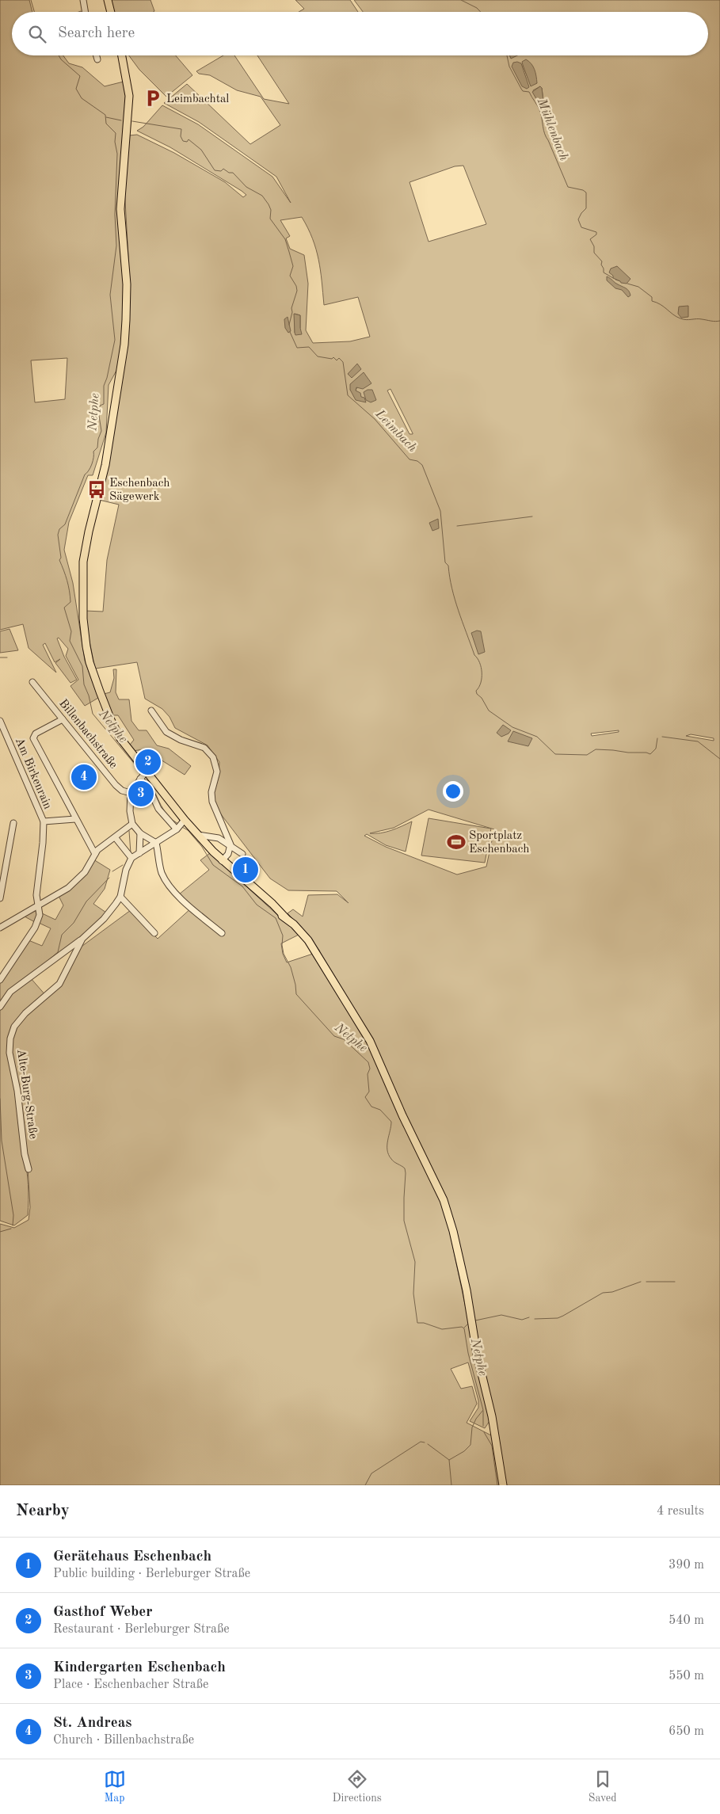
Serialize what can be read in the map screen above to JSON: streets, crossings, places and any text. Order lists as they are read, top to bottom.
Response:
{
  "streets": {
    "street": ["Billenbachstraße", "Am Birkenrain", "Alte-Burg-Straße"]
  },
  "water": ["Mühlenbach", "Netphe", "Leimbach"],
  "places": {
    "parking": ["Leimbachtal"],
    "bus stop": ["Eschenbach Sägewerk"],
    "sports": ["Sportplatz Eschenbach"]
  },
  "page": {
    "search": "Search here",
    "pins": [
      "2",
      "4",
      "3",
      "1"
    ],
    "heading": ["Nearby", "4 results"],
    "list": [
      {
        "mark": "1",
        "name": "Gerätehaus Eschenbach",
        "note": "Public building · Berleburger Straße",
        "value": "390 m"
      },
      {
        "mark": "2",
        "name": "Gasthof Weber",
        "note": "Restaurant · Berleburger Straße",
        "value": "540 m"
      },
      {
        "mark": "3",
        "name": "Kindergarten Eschenbach",
        "note": "Place · Eschenbacher Straße",
        "value": "550 m"
      },
      {
        "mark": "4",
        "name": "St. Andreas",
        "note": "Church · Billenbachstraße",
        "value": "650 m"
      }
    ],
    "nav": ["Map", "Directions", "Saved"]
  }
}
